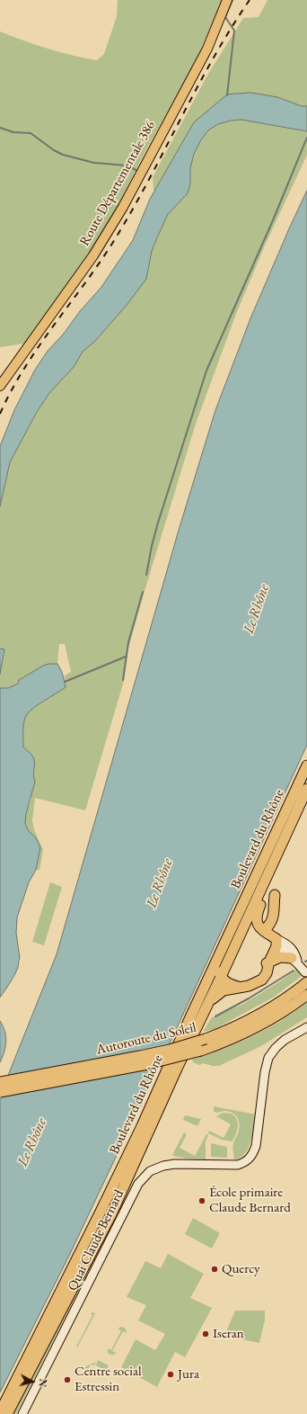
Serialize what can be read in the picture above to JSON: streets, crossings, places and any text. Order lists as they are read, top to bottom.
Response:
{
  "streets": {
    "highway": ["Boulevard du Rhône", "Autoroute du Soleil"],
    "main road": ["Route Départementale 386", "Quai Claude Bernard"]
  },
  "water": ["Le Rhône"],
  "places": [
    "École primaire Claude Bernard",
    "Quercy",
    "Iseran",
    "Jura",
    "Centre social Estressin"
  ],
  "north": "right"
}
